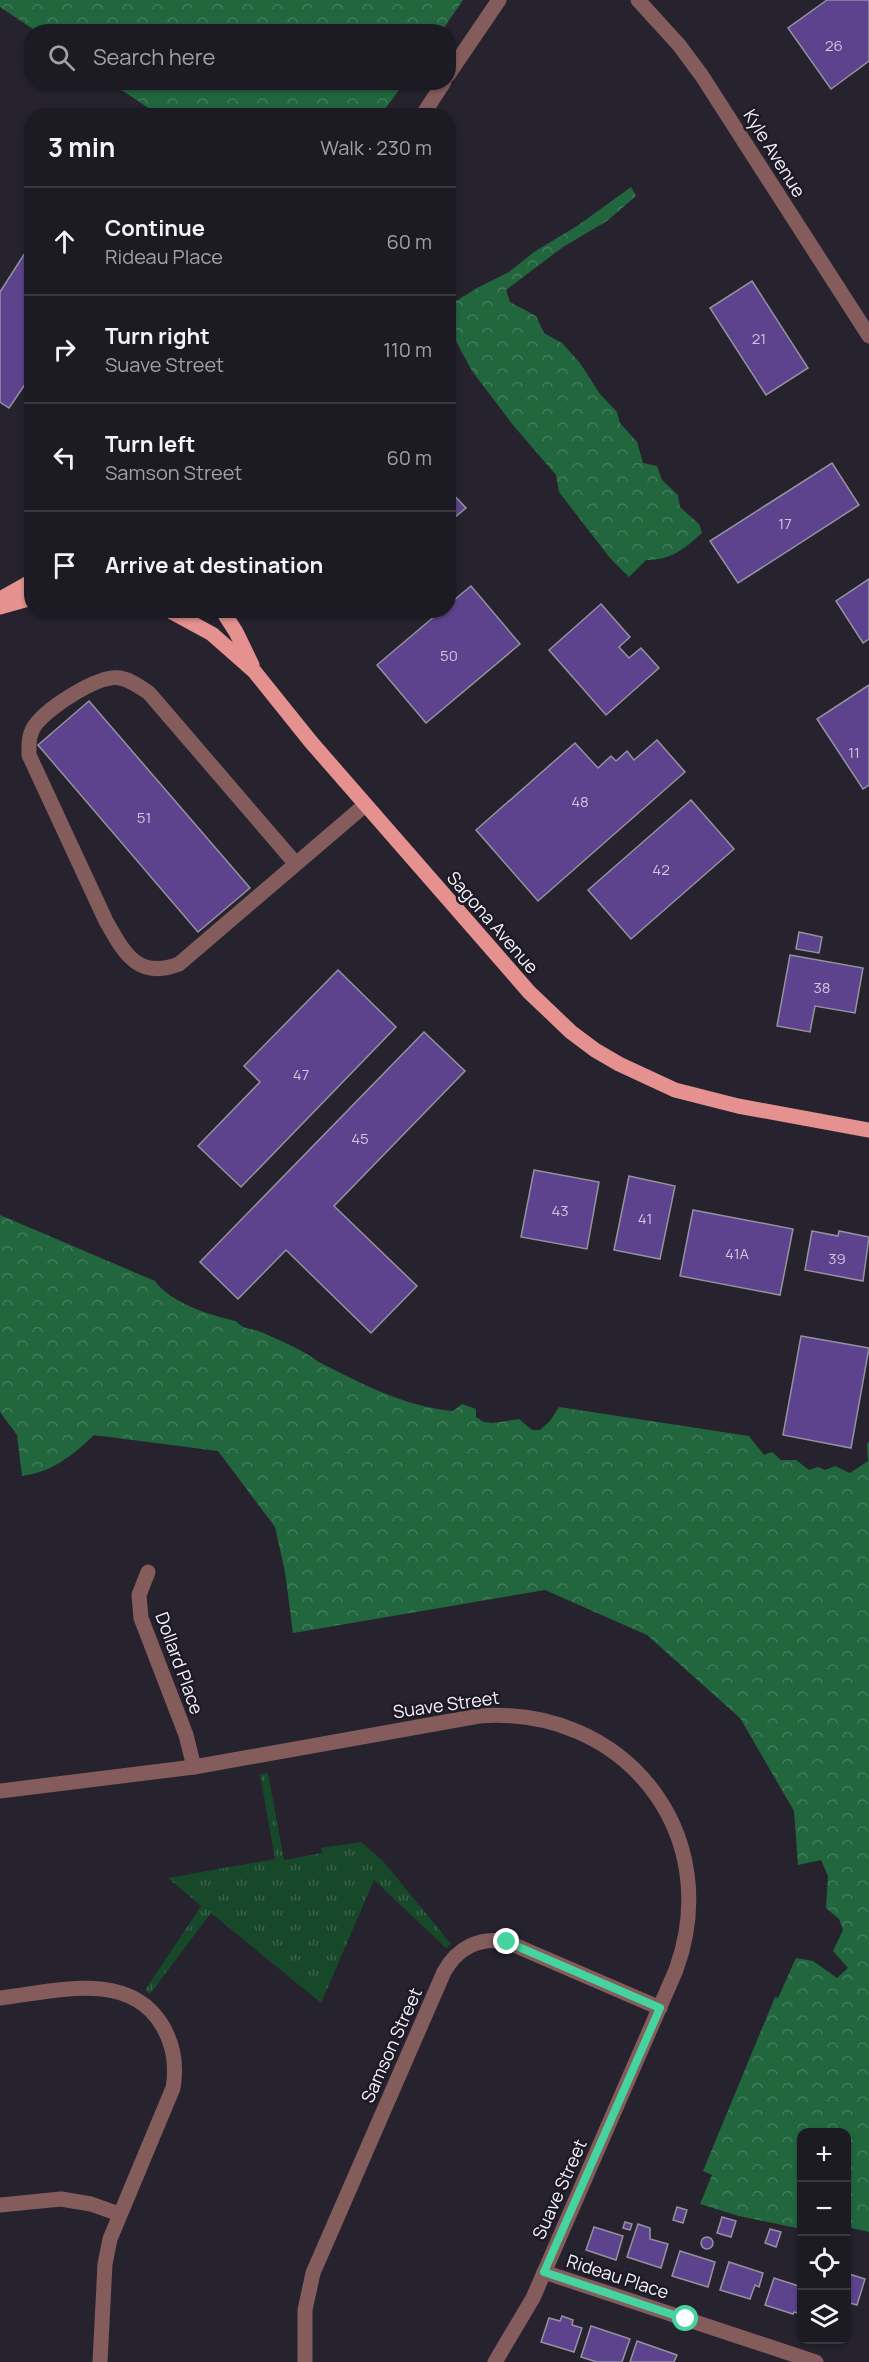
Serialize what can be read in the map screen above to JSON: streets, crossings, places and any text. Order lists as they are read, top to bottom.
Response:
{
  "streets": {
    "main road": ["Sagona Avenue"],
    "street": [
      "Kyle Avenue",
      "Dollard Place",
      "Suave Street",
      "Samson Street",
      "Rideau Place"
    ]
  },
  "crossings": [
    ["Dollard Place", "Suave Street"],
    ["Suave Street", "Samson Street"],
    ["Suave Street", "Rideau Place"]
  ],
  "house_numbers": [
    "26",
    "21",
    "17",
    "50",
    "11",
    "48",
    "51",
    "42",
    "38",
    "47",
    "45",
    "43",
    "41",
    "41A",
    "39"
  ],
  "page": {
    "search": "Search here",
    "heading": ["3 min", "Walk · 230 m"],
    "list": [
      ["Continue", "Rideau Place", "60 m"],
      ["Turn right", "Suave Street", "110 m"],
      ["Turn left", "Samson Street", "60 m"],
      "Arrive at destination"
    ],
    "map_buttons": ["+", "−"]
  }
}
